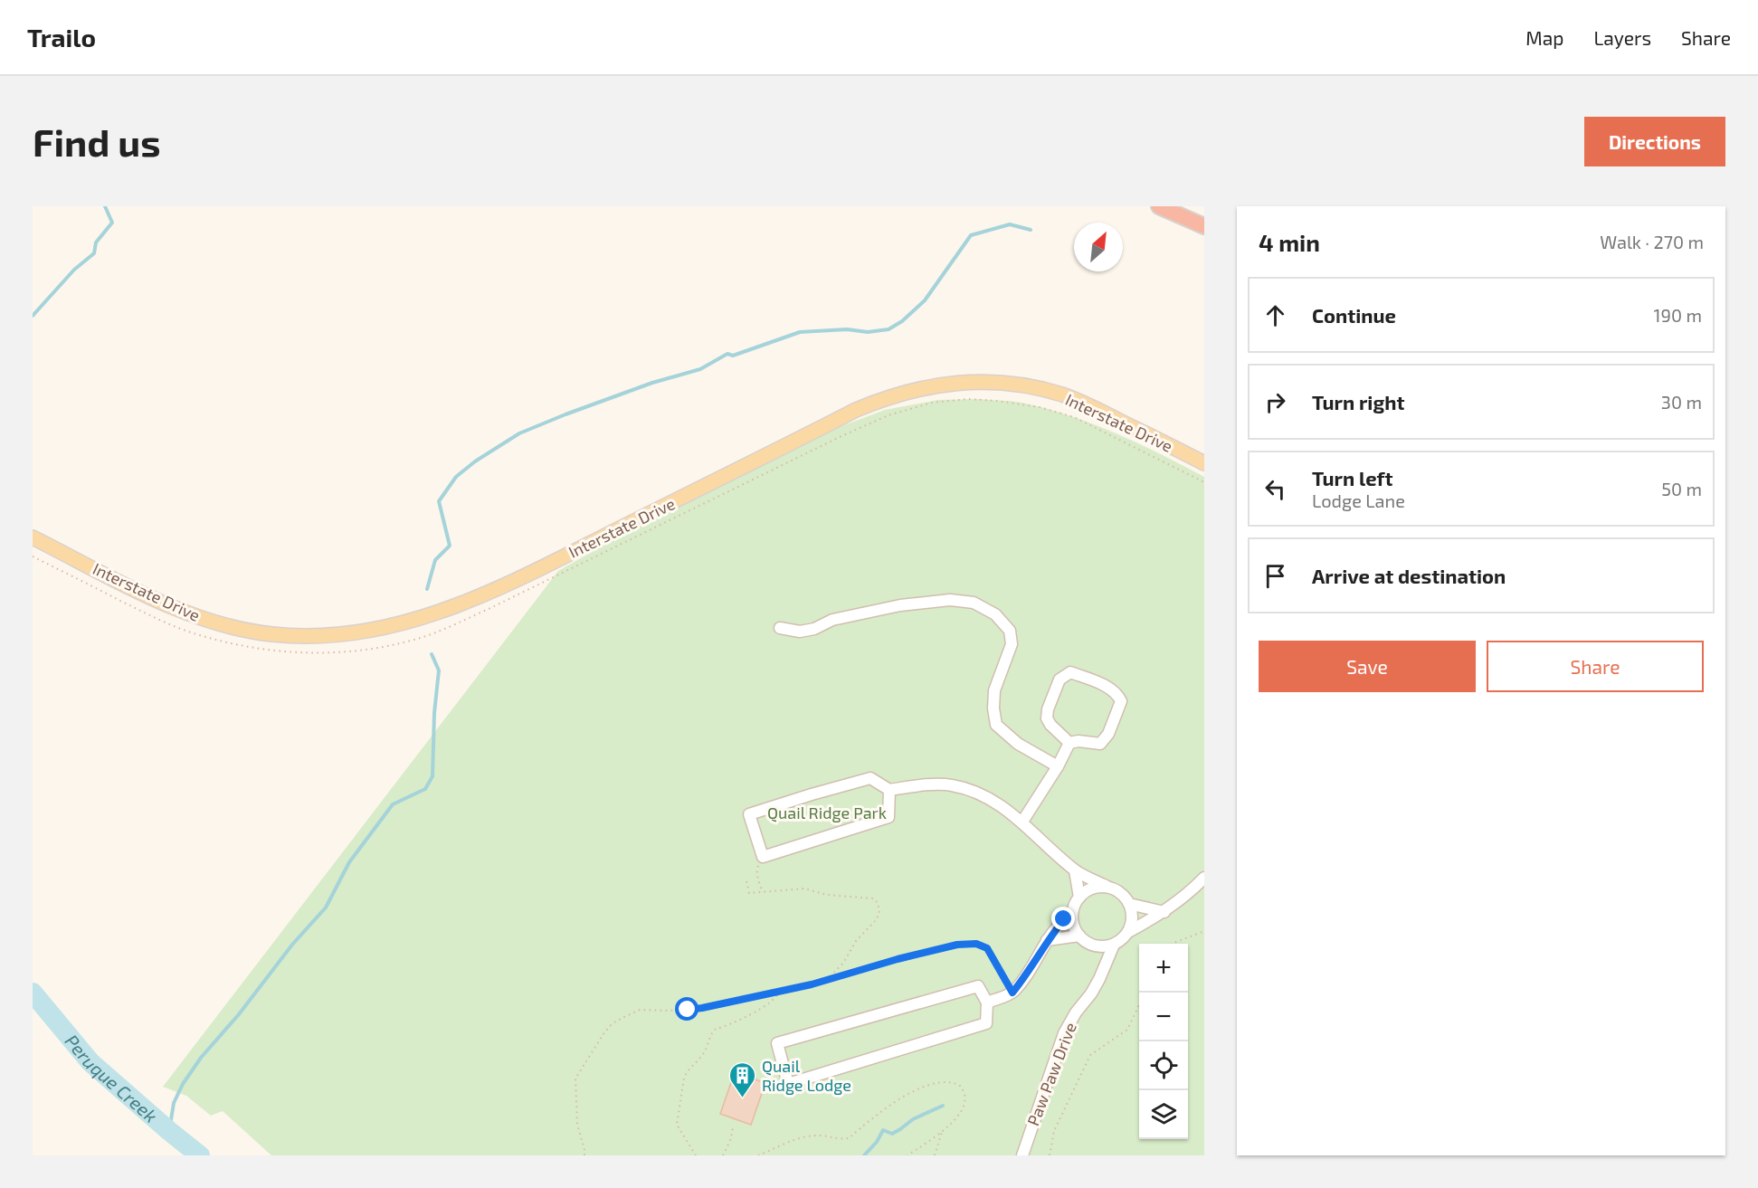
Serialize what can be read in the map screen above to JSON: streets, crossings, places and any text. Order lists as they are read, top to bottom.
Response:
{
  "streets": {
    "main road": ["Interstate Drive"],
    "street": ["Paw Paw Drive"]
  },
  "water": ["Peruque Creek"],
  "parks": ["Quail Ridge Park"],
  "places": {
    "building": ["Quail Ridge Lodge"]
  },
  "north": "top right",
  "page": {
    "header": "Trailo",
    "nav": ["Map", "Layers", "Share"],
    "buttons": [
      "Directions",
      ["Save", "Share"]
    ],
    "title": "Find us",
    "heading": ["4 min", "Walk · 270 m"],
    "list": [
      ["Continue", "190 m"],
      ["Turn right", "30 m"],
      ["Turn left", "Lodge Lane", "50 m"],
      "Arrive at destination"
    ],
    "map_buttons": ["+", "−"]
  }
}
